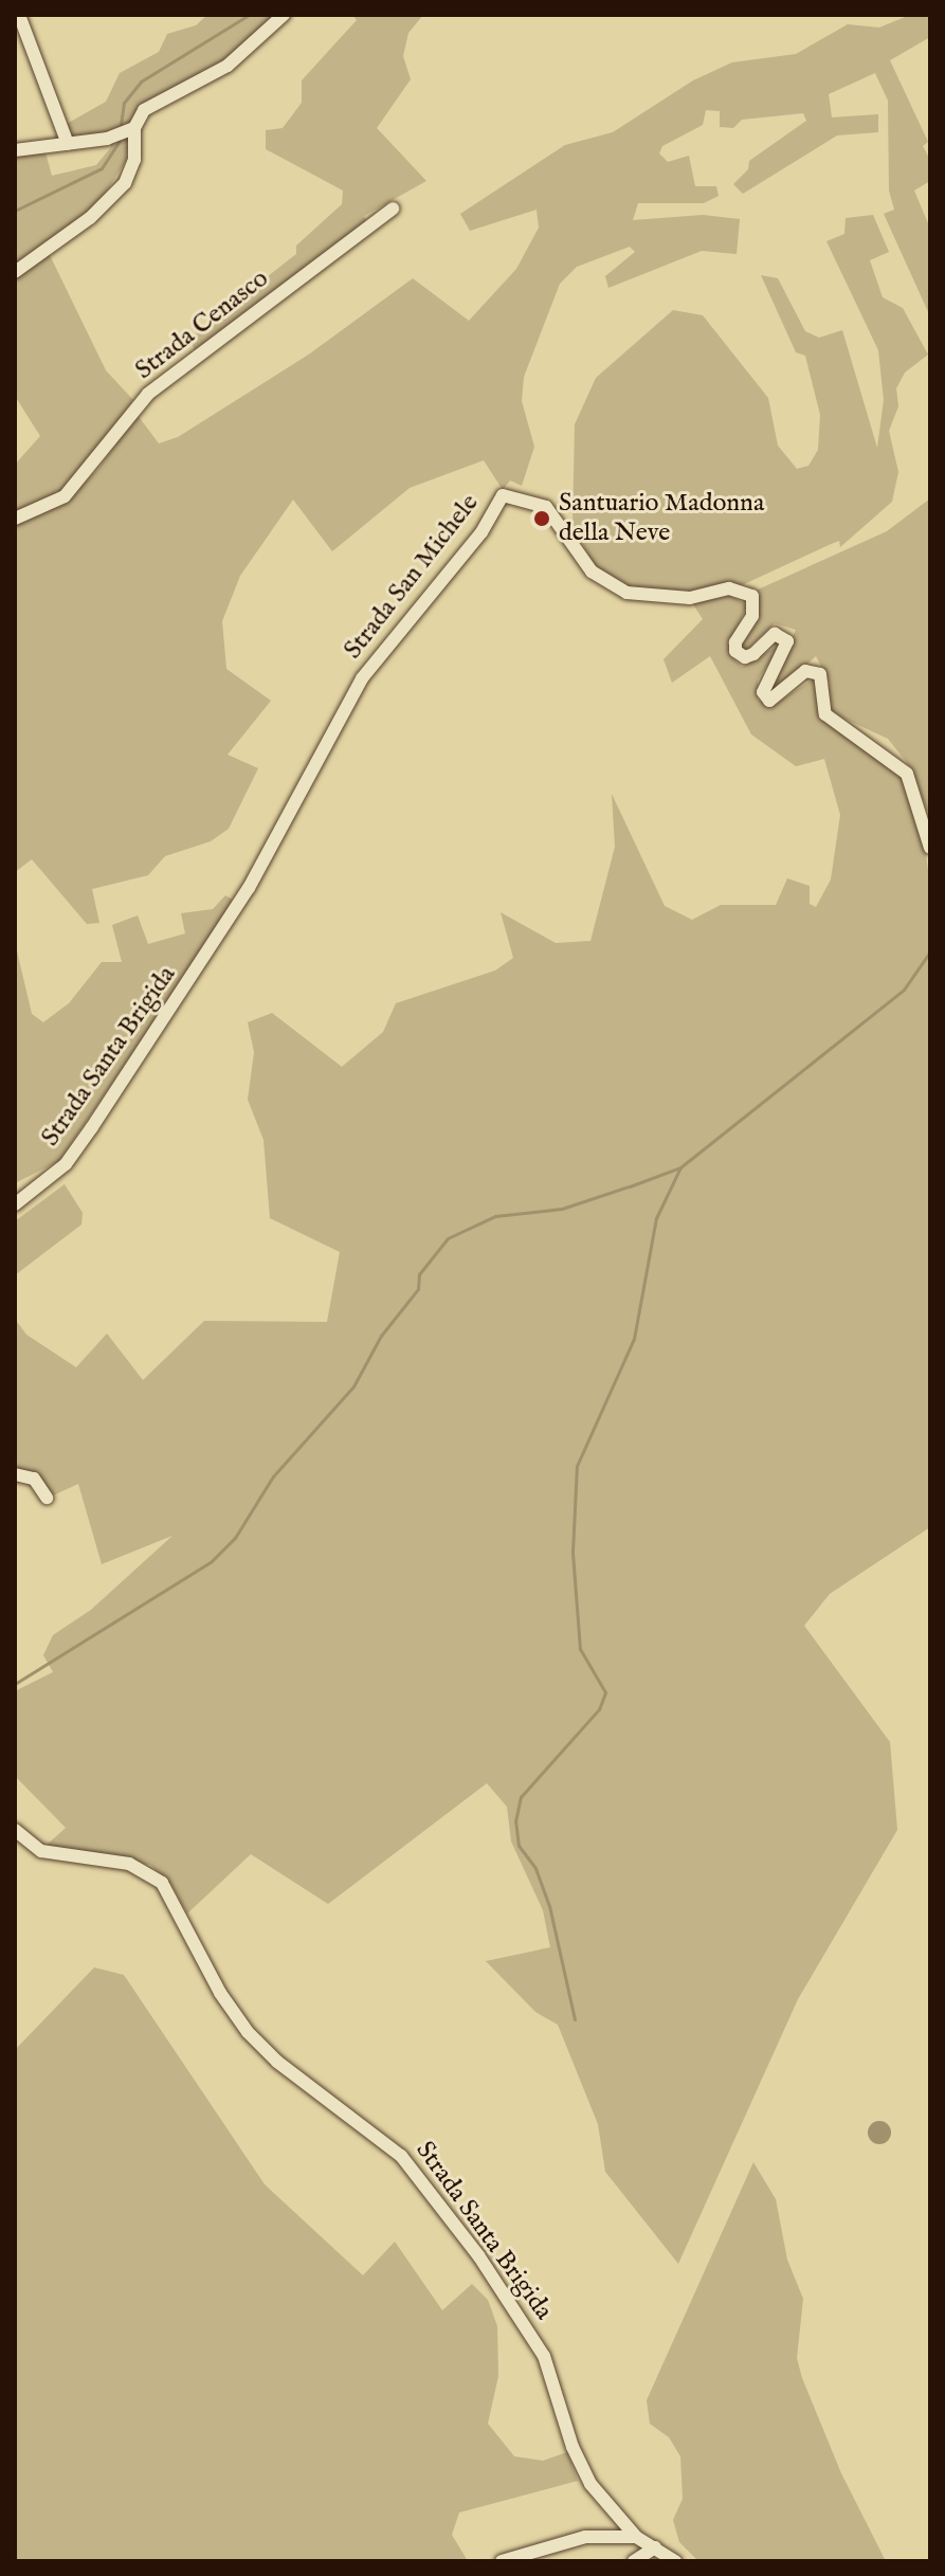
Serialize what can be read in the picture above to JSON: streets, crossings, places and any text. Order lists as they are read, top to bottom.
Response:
{
  "streets": {
    "street": ["Strada Cenasco", "Strada San Michele", "Strada Santa Brigida"]
  },
  "crossings": [
    ["Strada San Michele", "Strada Santa Brigida"]
  ],
  "places": ["Santuario Madonna della Neve"]
}
